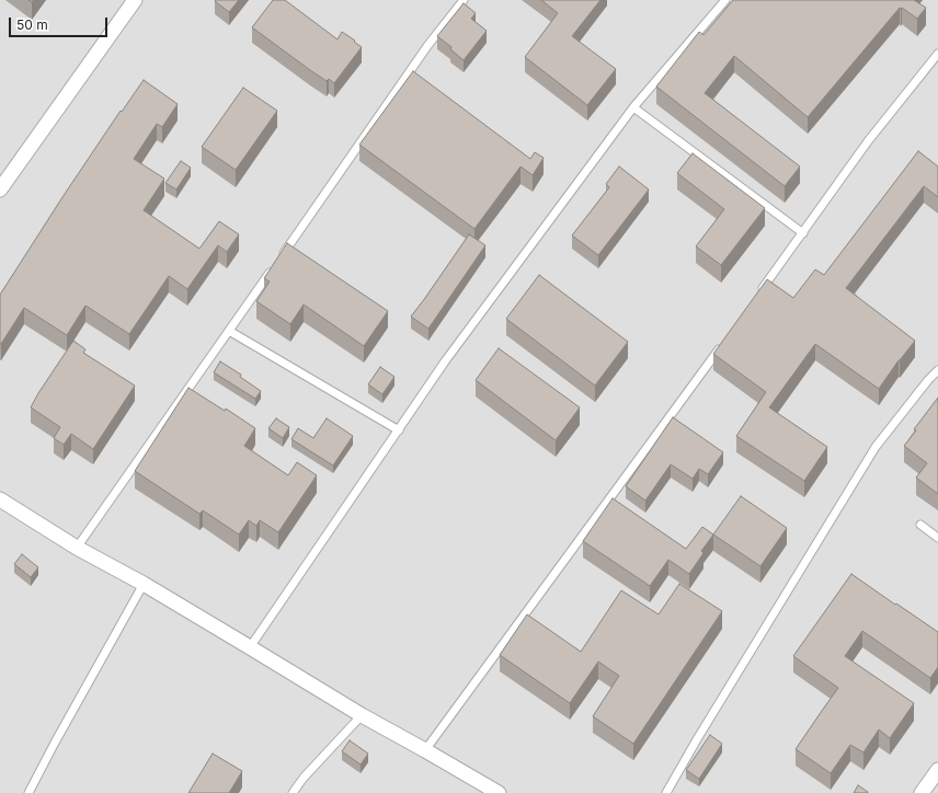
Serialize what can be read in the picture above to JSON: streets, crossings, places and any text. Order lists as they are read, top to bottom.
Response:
{
  "scale_bar": "50 m"
}
